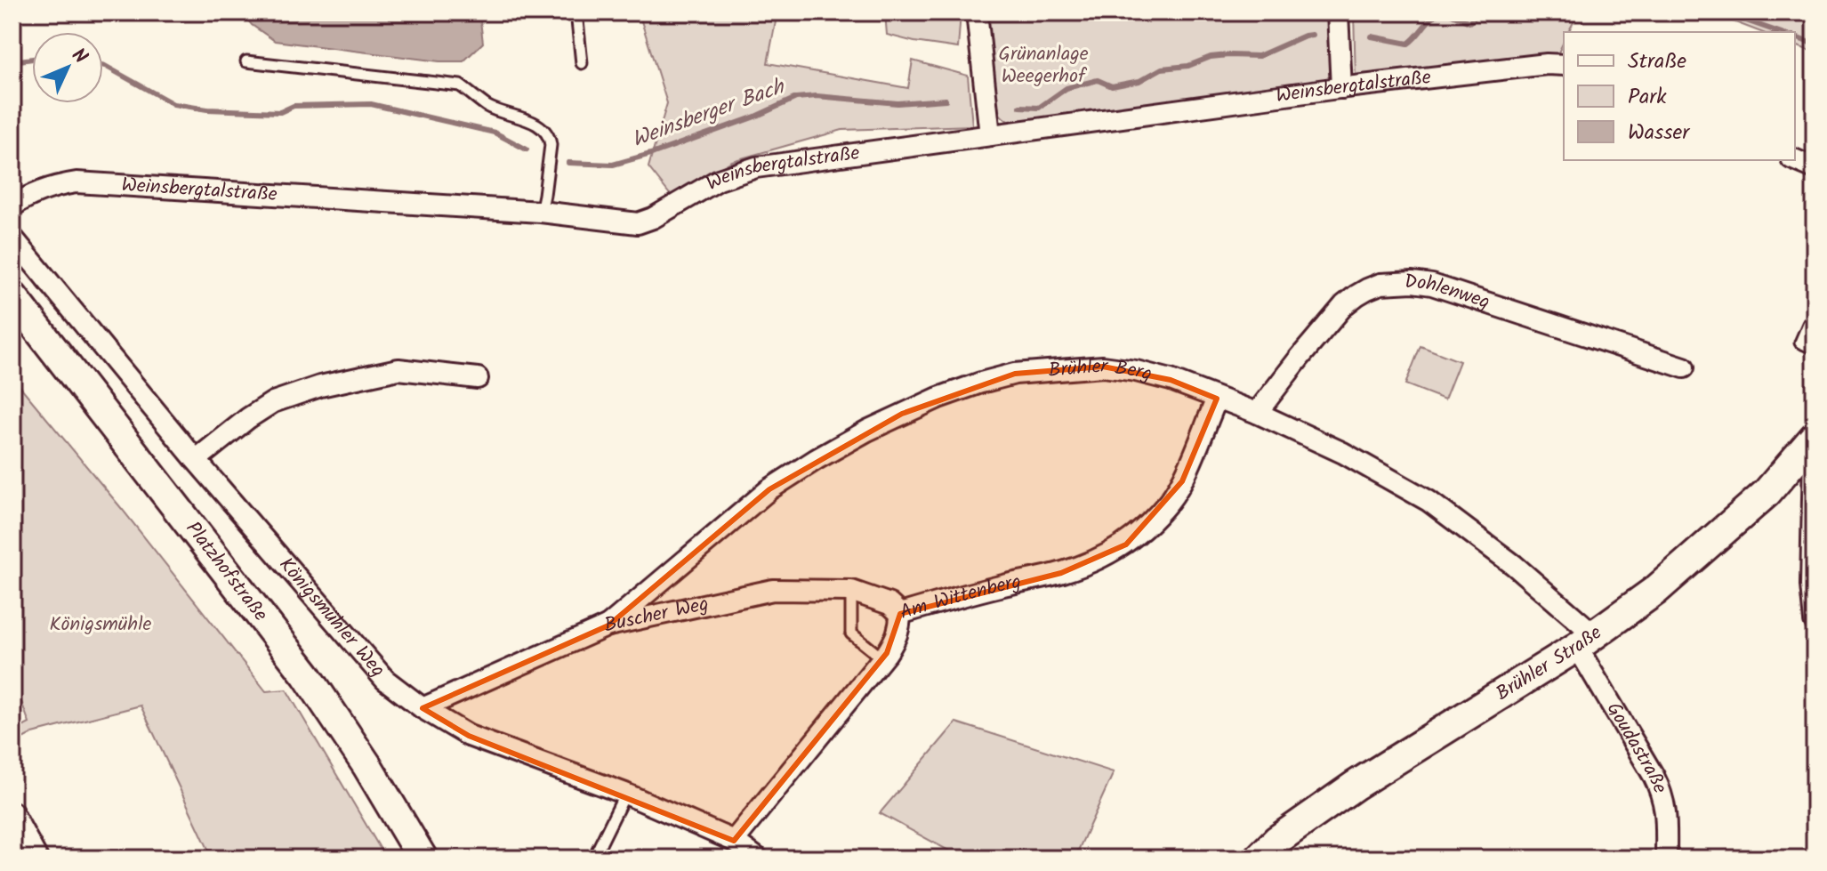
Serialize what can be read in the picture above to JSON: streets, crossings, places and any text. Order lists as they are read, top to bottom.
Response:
{
  "streets": {
    "main road": ["Platzhofstraße", "Brühler Straße"],
    "street": [
      "Weinsbergtalstraße",
      "Dohlenweg",
      "Brühler Berg",
      "Am Wittenberg",
      "Buscher Weg",
      "Königsmühler Weg",
      "Goudastraße"
    ]
  },
  "crossings": [
    ["Dohlenweg", "Brühler Berg"],
    ["Brühler Berg", "Am Wittenberg"],
    ["Brühler Berg", "Buscher Weg"],
    ["Brühler Berg", "Brühler Straße"],
    ["Brühler Berg", "Goudastraße"],
    ["Am Wittenberg", "Buscher Weg"],
    ["Am Wittenberg", "Königsmühler Weg"],
    ["Buscher Weg", "Königsmühler Weg"],
    ["Brühler Straße", "Goudastraße"]
  ],
  "water": ["Weinsberger Bach"],
  "parks": ["Grünanlage Weegerhof", "Königsmühle"],
  "legend": ["Straße", "Park", "Wasser"],
  "north": "top right"
}
